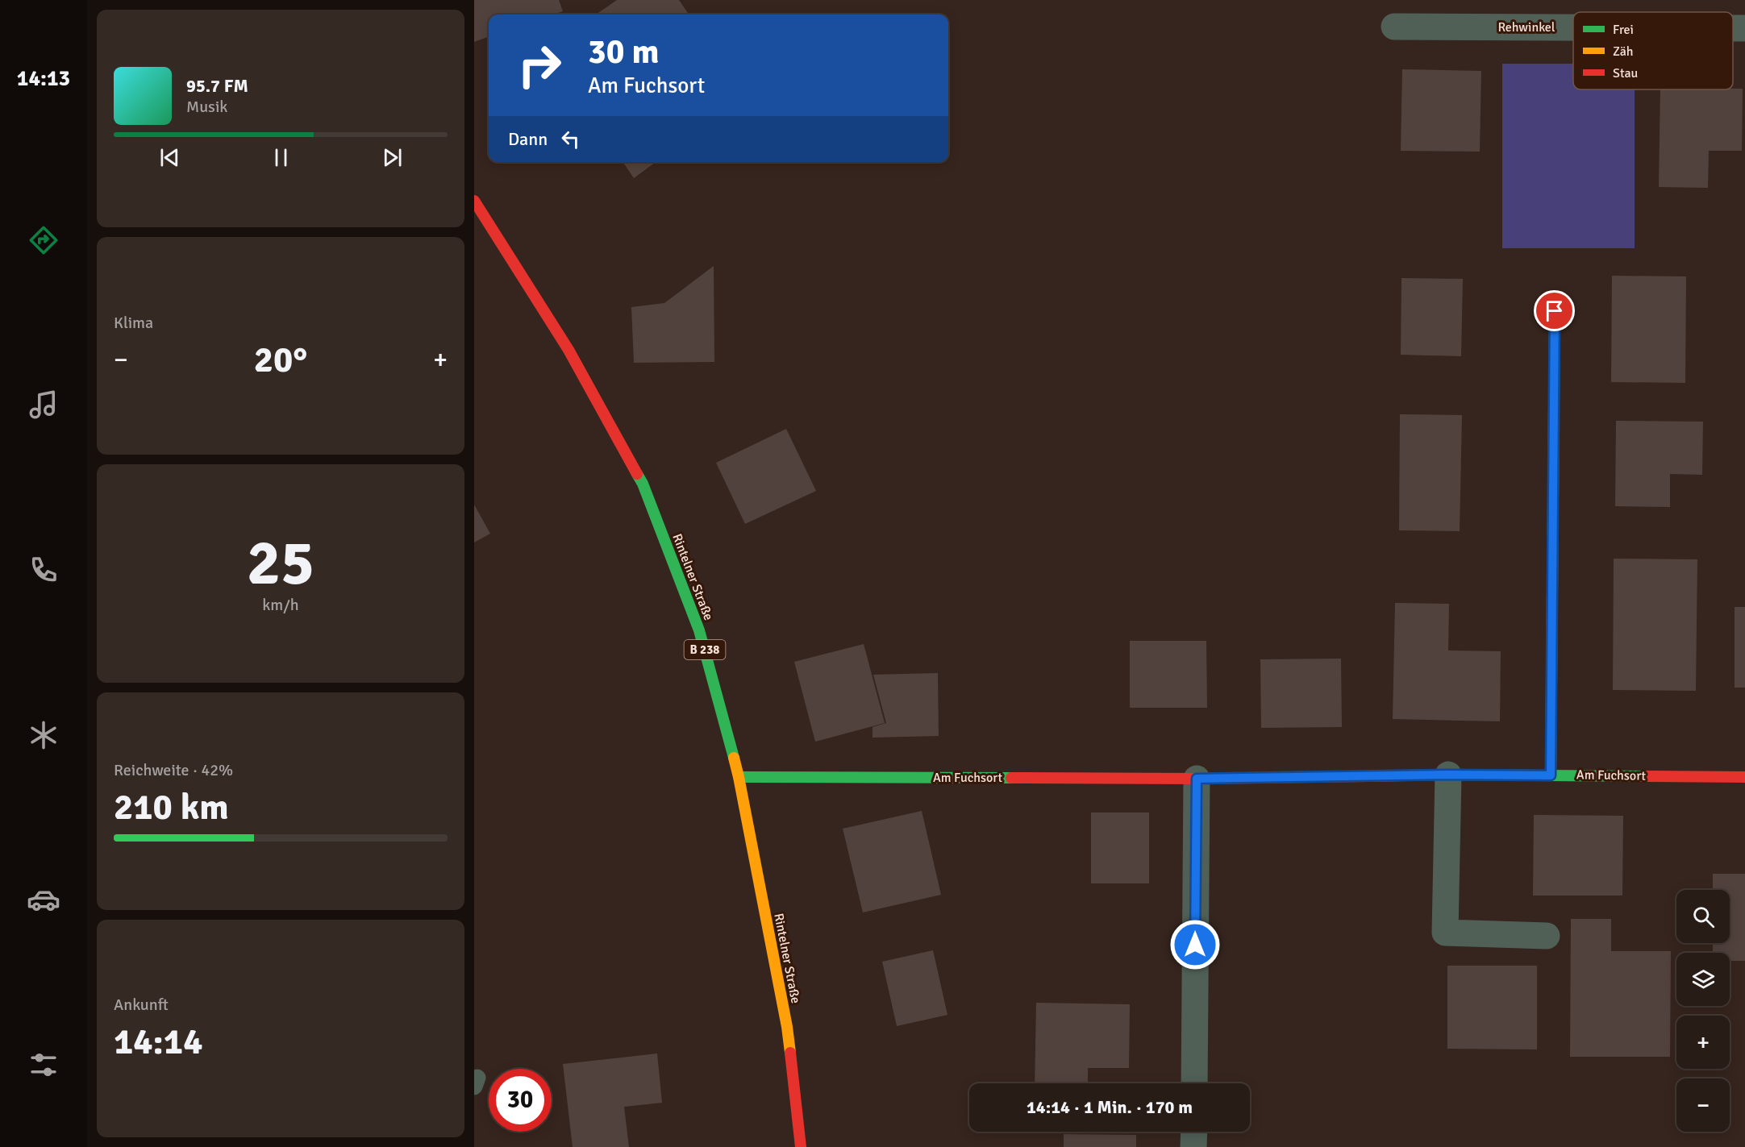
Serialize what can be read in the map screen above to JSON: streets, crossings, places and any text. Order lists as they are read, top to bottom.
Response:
{
  "streets": {
    "street": [
      "Rehwinkel",
      "Rintelner Straße",
      "B 238",
      "Am Fuchsort"
    ]
  },
  "crossings": [
    ["Rintelner Straße", "Am Fuchsort"]
  ],
  "legend": ["Frei", "Zäh", "Stau"],
  "page": {
    "tabs": "14:13",
    "turn": ["30 m", "Am Fuchsort"],
    "song": ["95.7 FM", "Musik"],
    "then": "Dann",
    "tile": [
      "Klima",
      ["25", "km/h"],
      ["Reichweite · 42%", "210 km"],
      ["Ankunft", "14:14"]
    ],
    "heat": ["−", "20°", "+"],
    "map_buttons": ["+", "−"],
    "limit": "30",
    "trip": "14:14 · 1 Min. · 170 m"
  }
}
